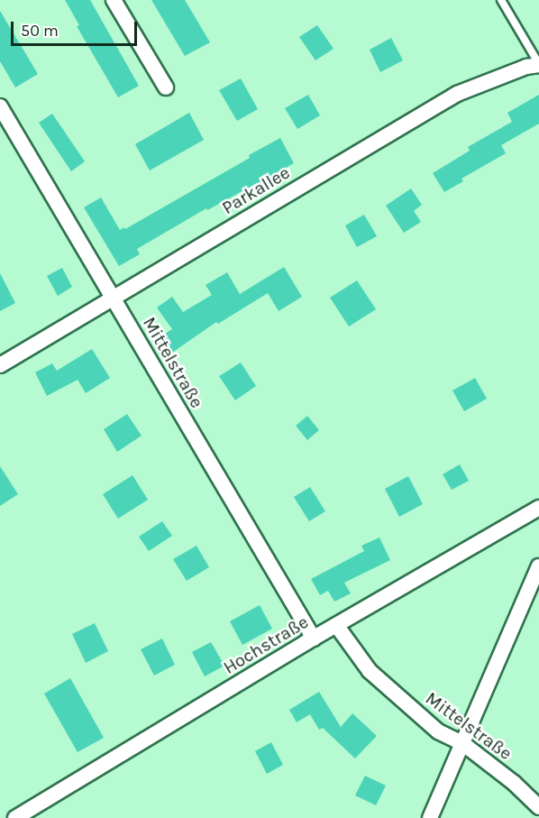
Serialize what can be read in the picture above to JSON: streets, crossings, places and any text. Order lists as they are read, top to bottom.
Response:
{
  "streets": {
    "street": ["Parkallee", "Mittelstraße", "Hochstraße"]
  },
  "crossings": [
    ["Parkallee", "Mittelstraße"],
    ["Mittelstraße", "Hochstraße"]
  ],
  "scale_bar": "50 m"
}
